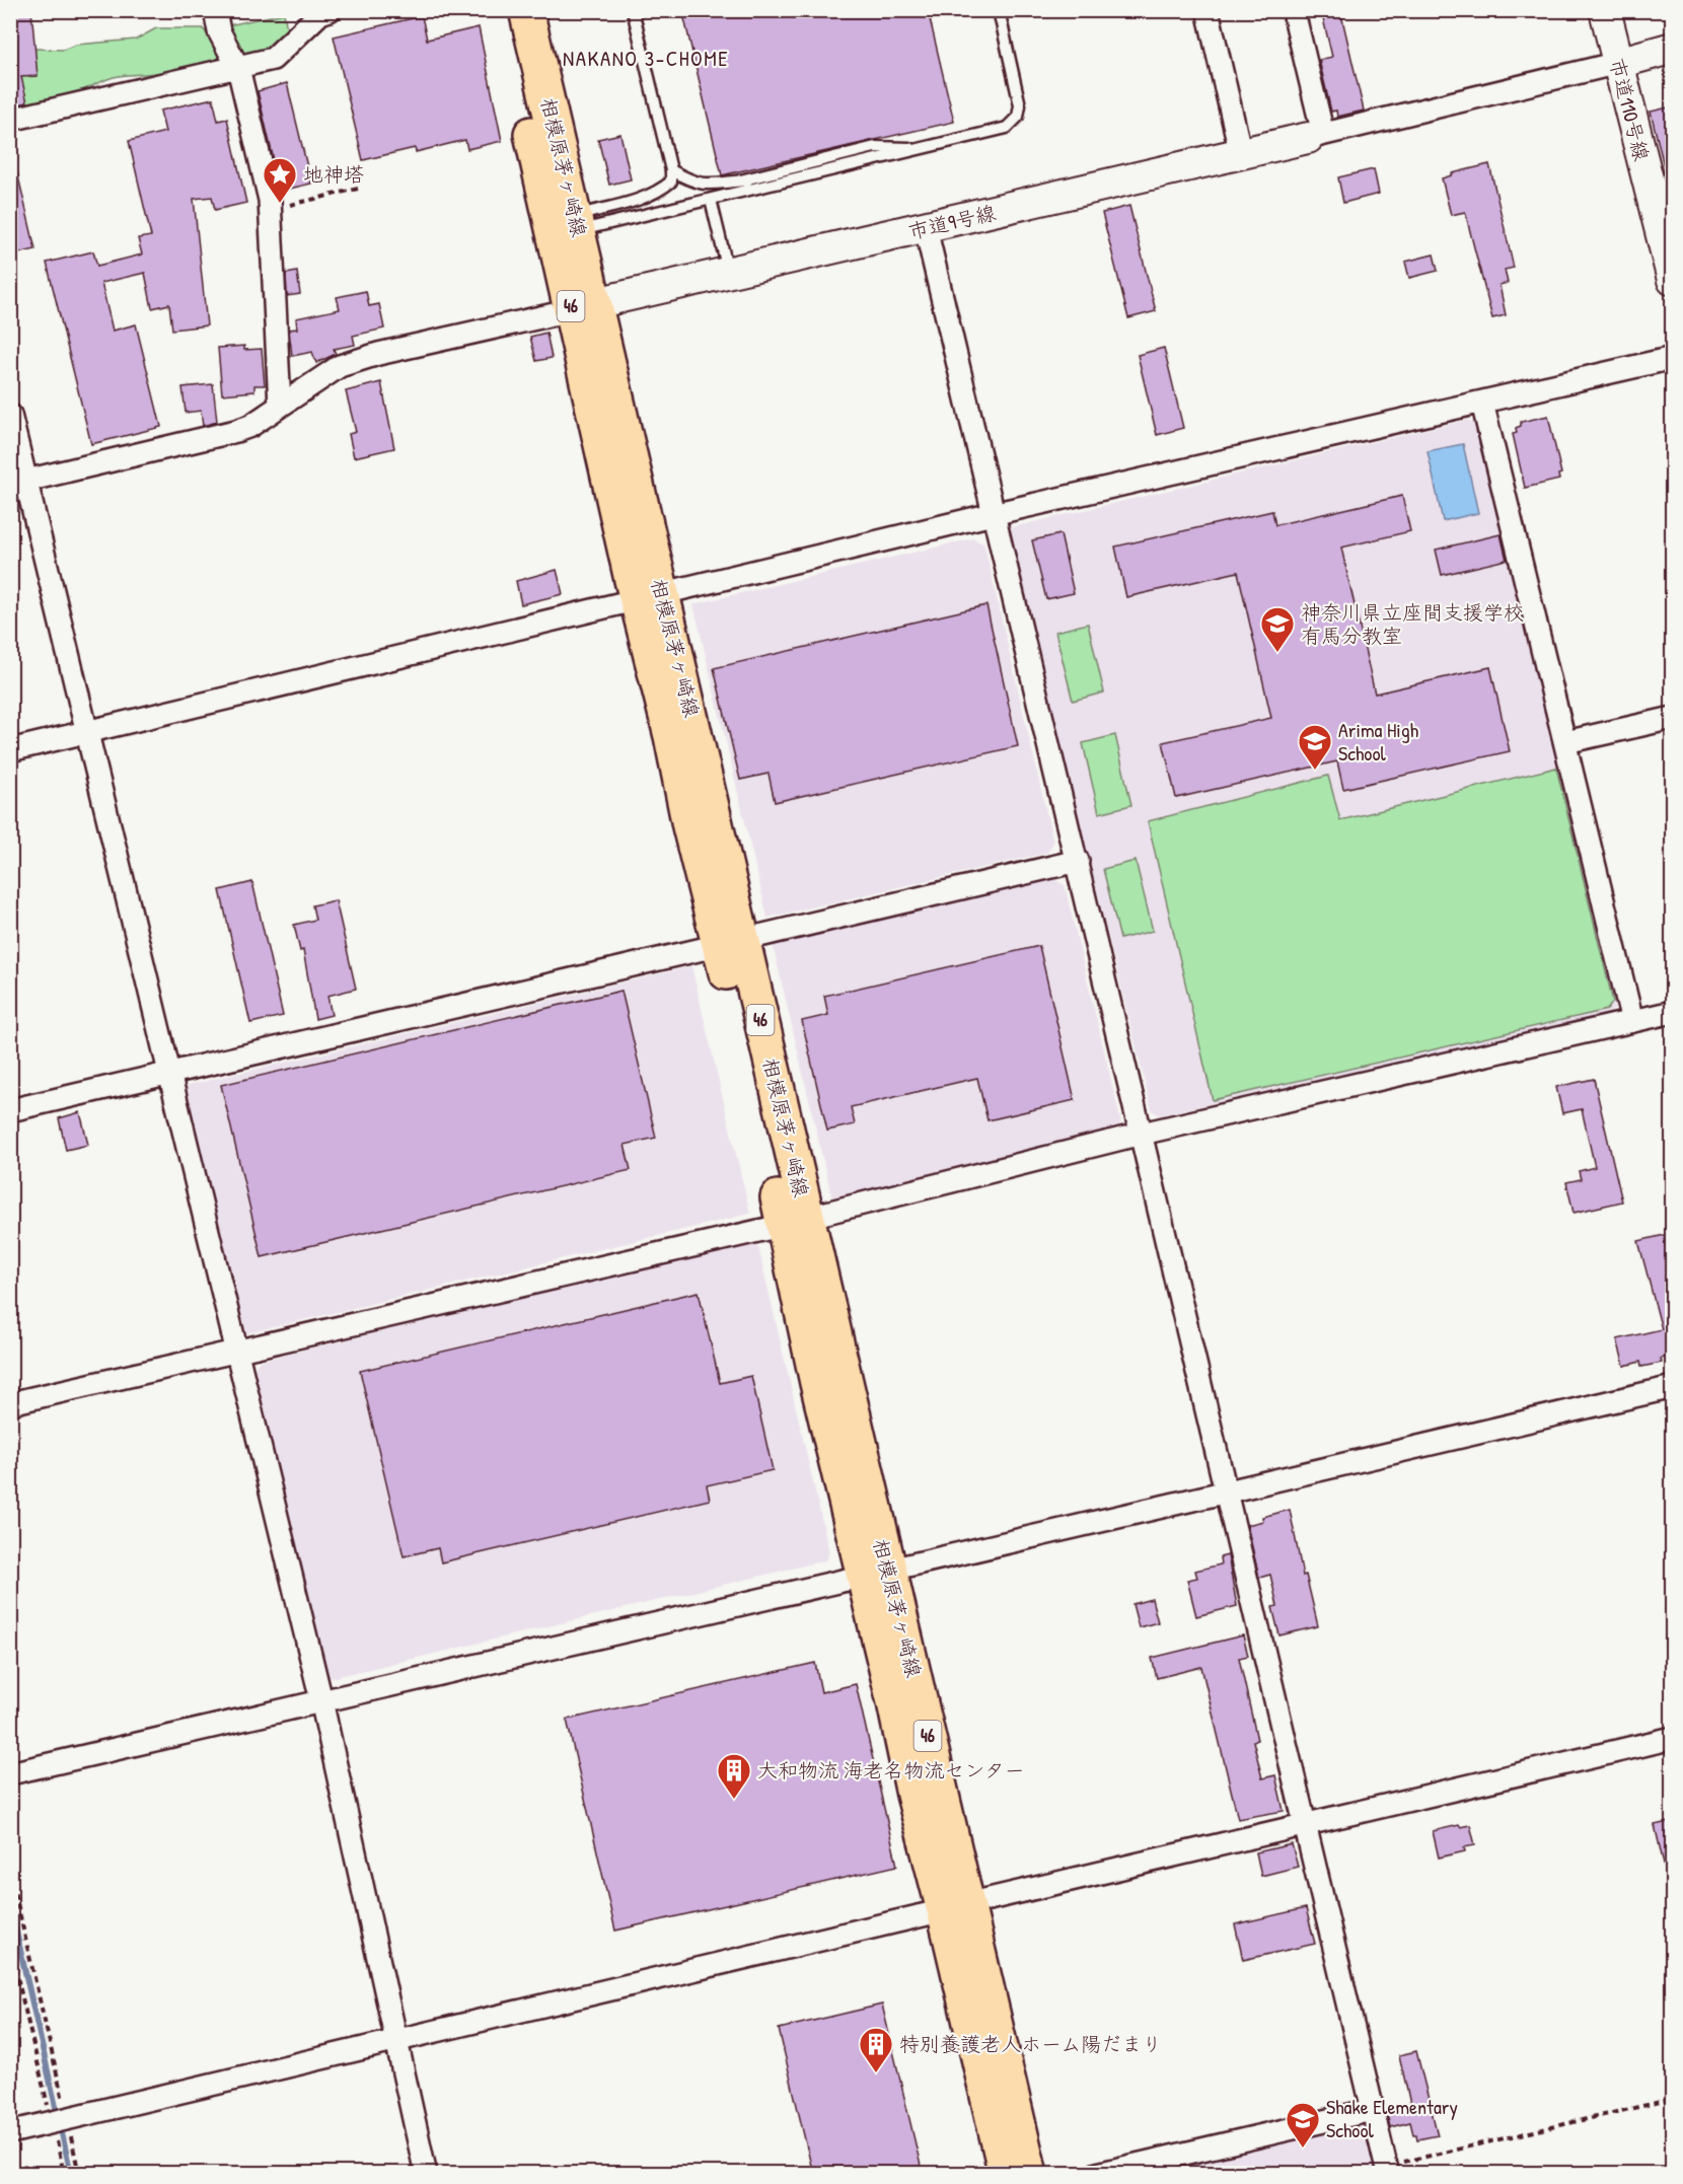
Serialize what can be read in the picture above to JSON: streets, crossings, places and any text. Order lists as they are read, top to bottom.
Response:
{
  "streets": {
    "main road": ["相模原茅ヶ崎線", "46"],
    "street": ["市道110号線", "市道9号線"]
  },
  "crossings": [
    ["相模原茅ヶ崎線", "市道9号線"]
  ],
  "districts": ["NAKANO 3-CHOME"],
  "places": {
    "place": ["地神塔"],
    "school or university": ["神奈川県立座間支援学校 有馬分教室", "Arima High School", "Shake Elementary School"],
    "building": ["大和物流 海老名物流センター", "特別養護老人ホーム陽だまり"]
  }
}
